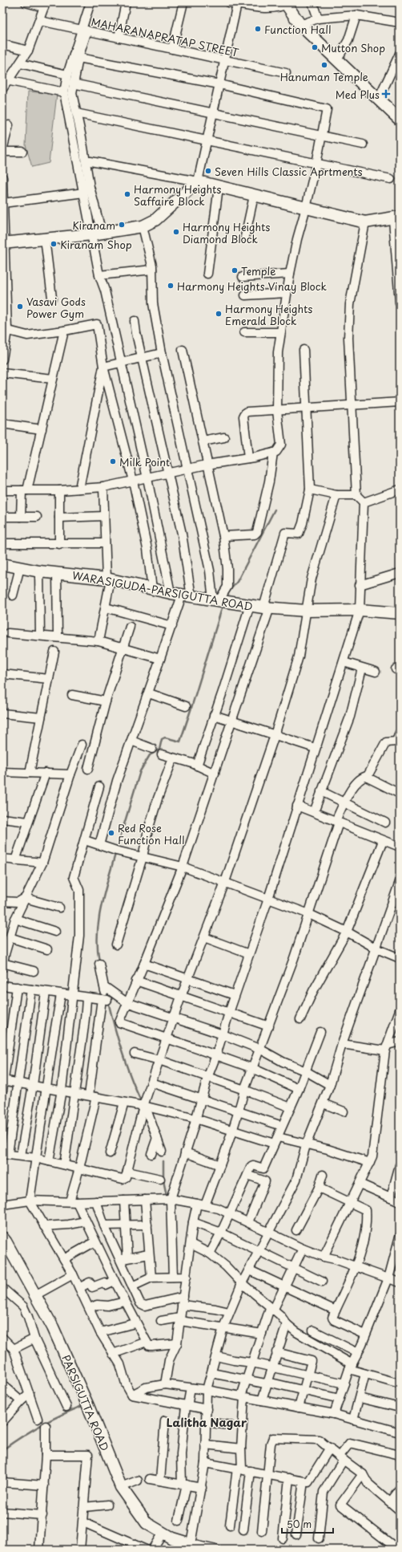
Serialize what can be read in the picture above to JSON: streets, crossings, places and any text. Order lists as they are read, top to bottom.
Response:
{
  "streets": {
    "street": ["MAHARANAPRATAP STREET", "WARASIGUDA-PARSIGUTTA ROAD", "PARSIGUTTA ROAD"]
  },
  "districts": ["Lalitha Nagar"],
  "places": {
    "other": [
      "Function Hall",
      "Mutton Shop",
      "Hanuman Temple",
      "Seven Hills Classic Aprtments",
      "Harmony Heights Saffaire Block",
      "Kiranam",
      "Harmony Heights Diamond Block",
      "Kiranam Shop",
      "Temple",
      "Harmony Heights Vinay Block",
      "Vasavi Gods Power Gym",
      "Harmony Heights Emerald Block",
      "Milk Point",
      "Red Rose Function Hall"
    ],
    "health": ["Med Plus"]
  },
  "scale_bar": "50 m"
}
